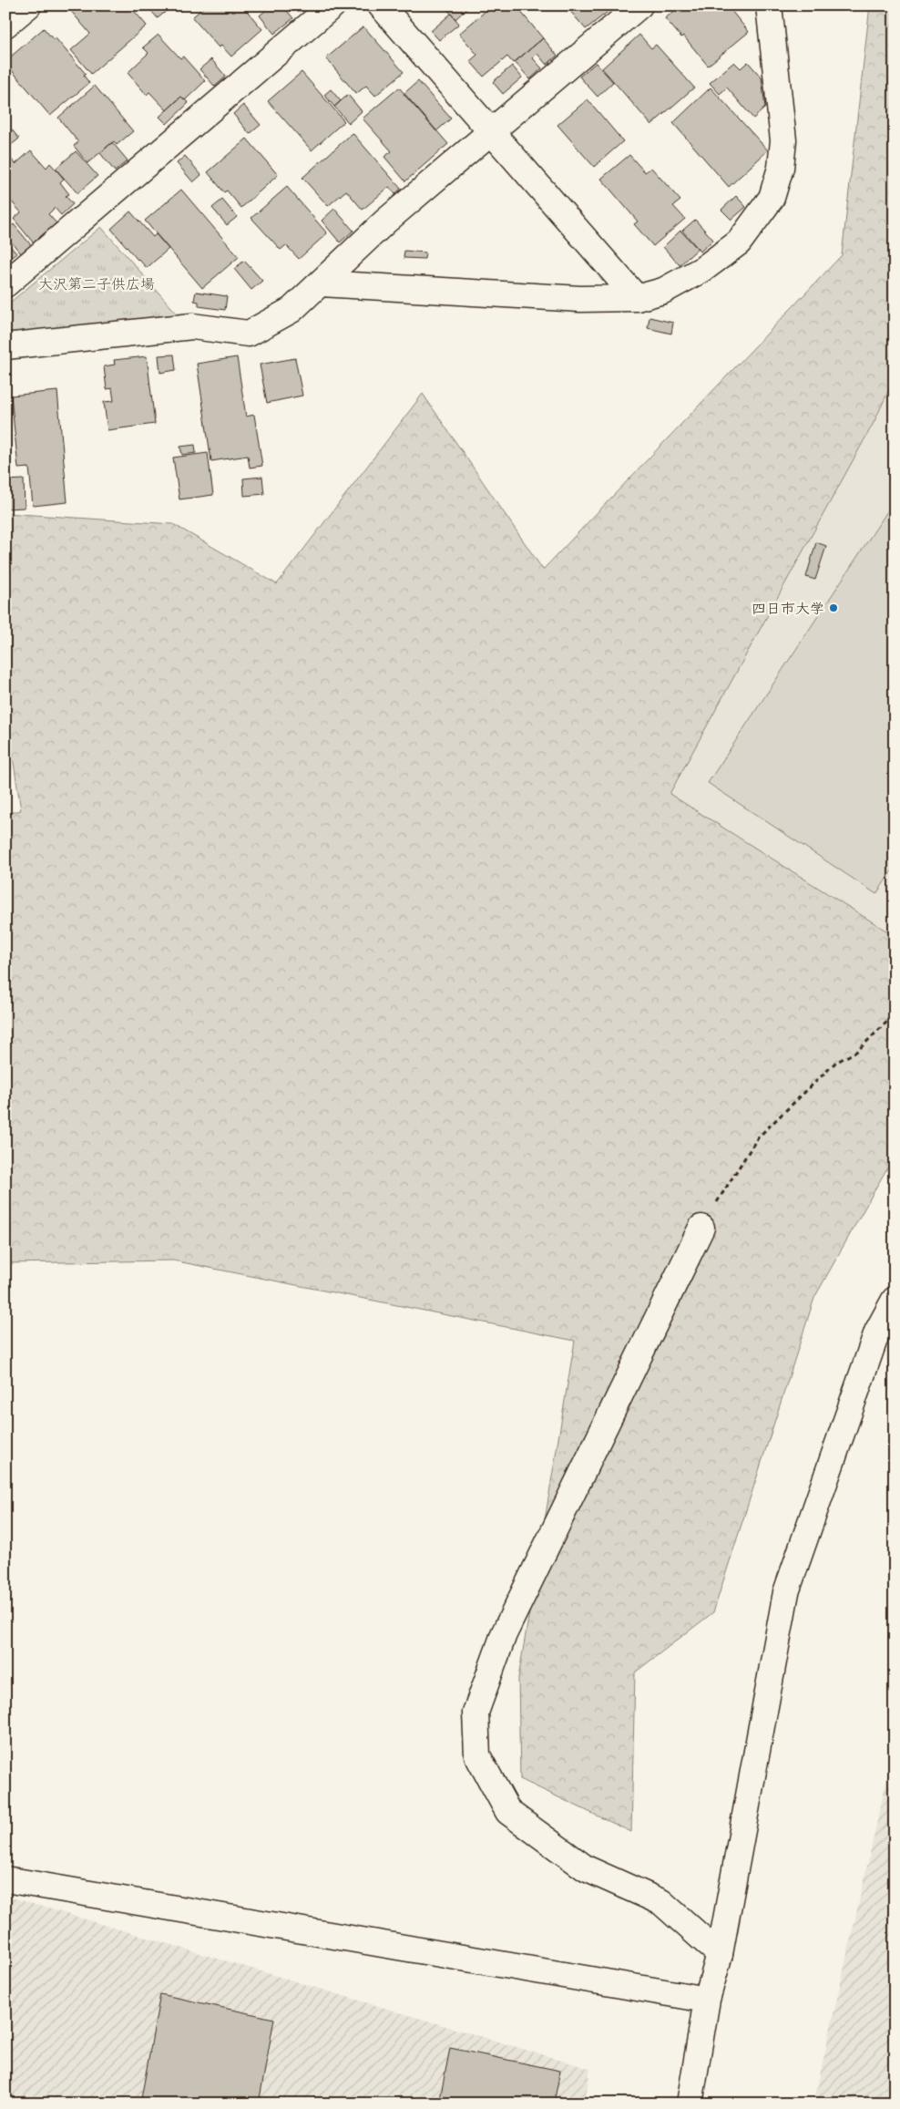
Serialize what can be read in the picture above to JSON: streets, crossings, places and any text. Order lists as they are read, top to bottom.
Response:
{
  "parks": ["大沢第二子供広場"],
  "places": ["四日市大学"]
}
